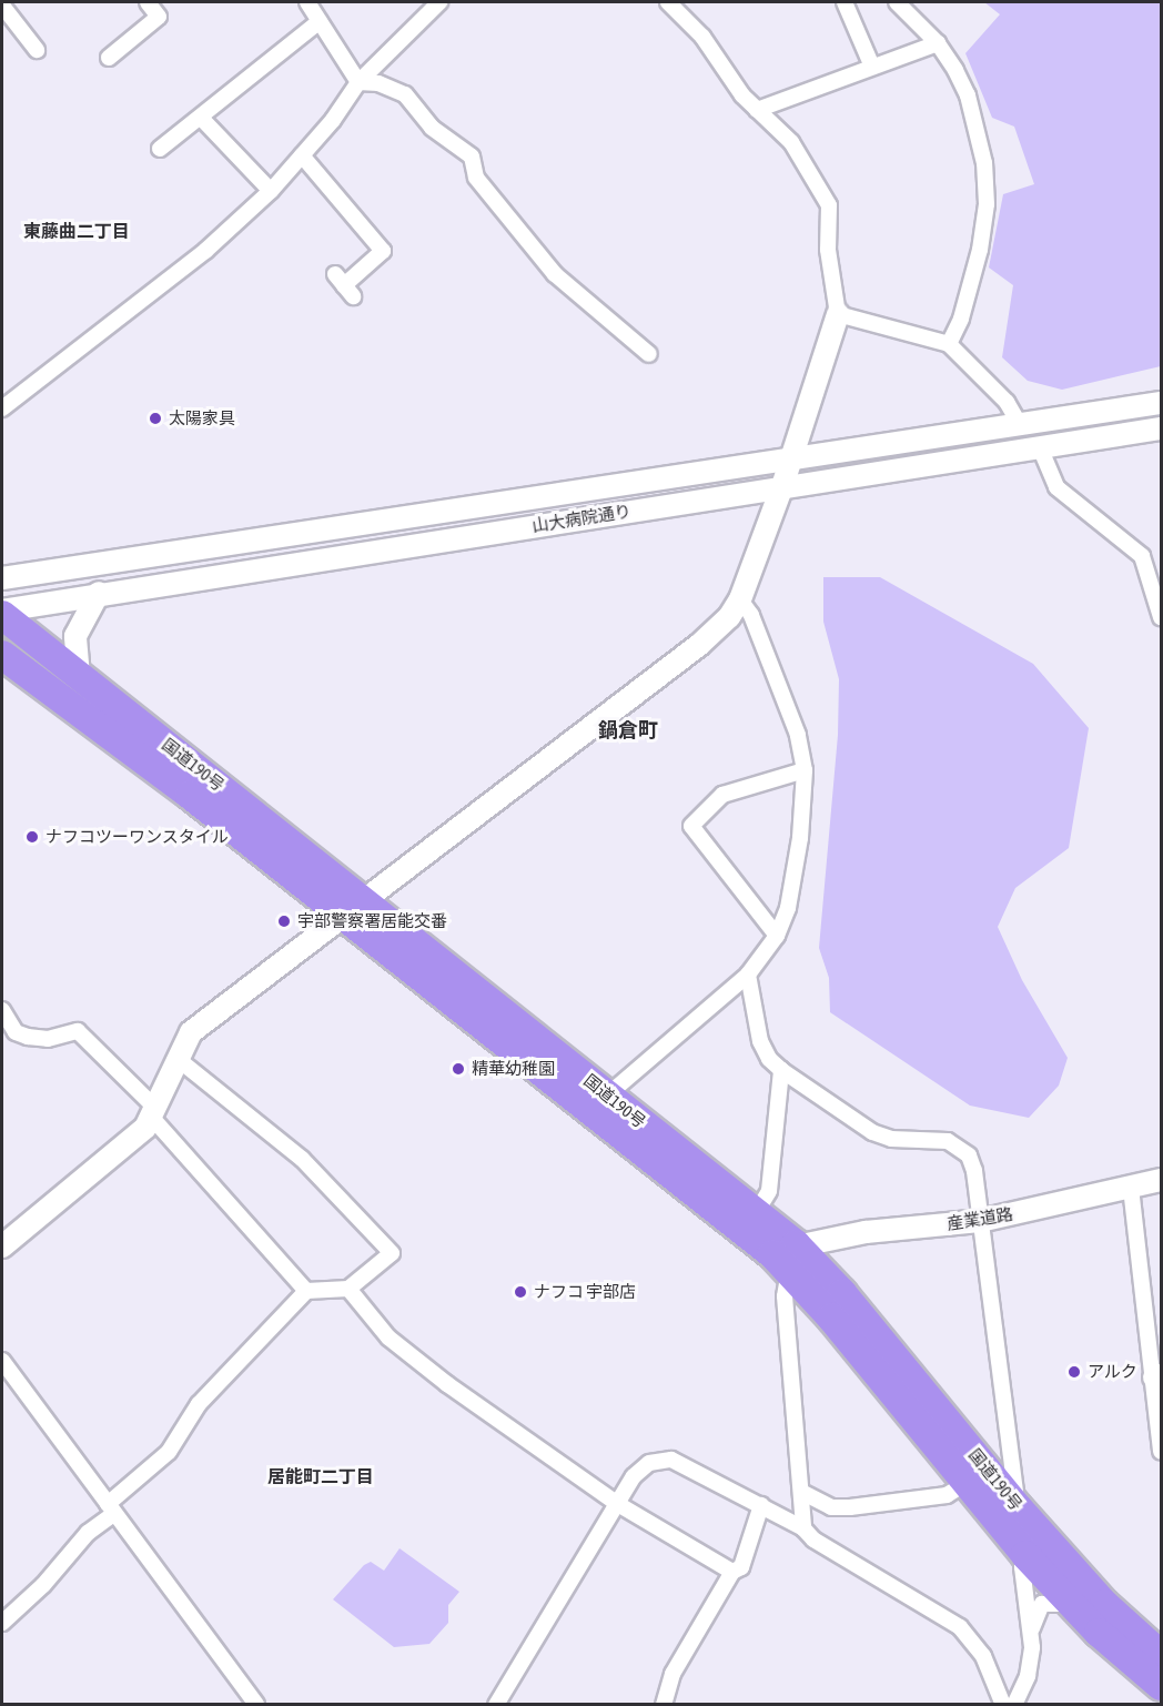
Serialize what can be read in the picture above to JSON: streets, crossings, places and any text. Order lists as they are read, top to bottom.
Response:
{
  "streets": {
    "highway": ["国道190号"],
    "street": ["山大病院通り", "産業道路"]
  },
  "crossings": [
    ["山大病院通り", "国道190号"],
    ["国道190号", "産業道路"]
  ],
  "districts": ["東藤曲二丁目", "鍋倉町", "居能町二丁目"],
  "places": [
    "太陽家具",
    "ナフコツーワンスタイル",
    "宇部警察署居能交番",
    "精華幼稚園",
    "ナフコ 宇部店",
    "アルク"
  ]
}
